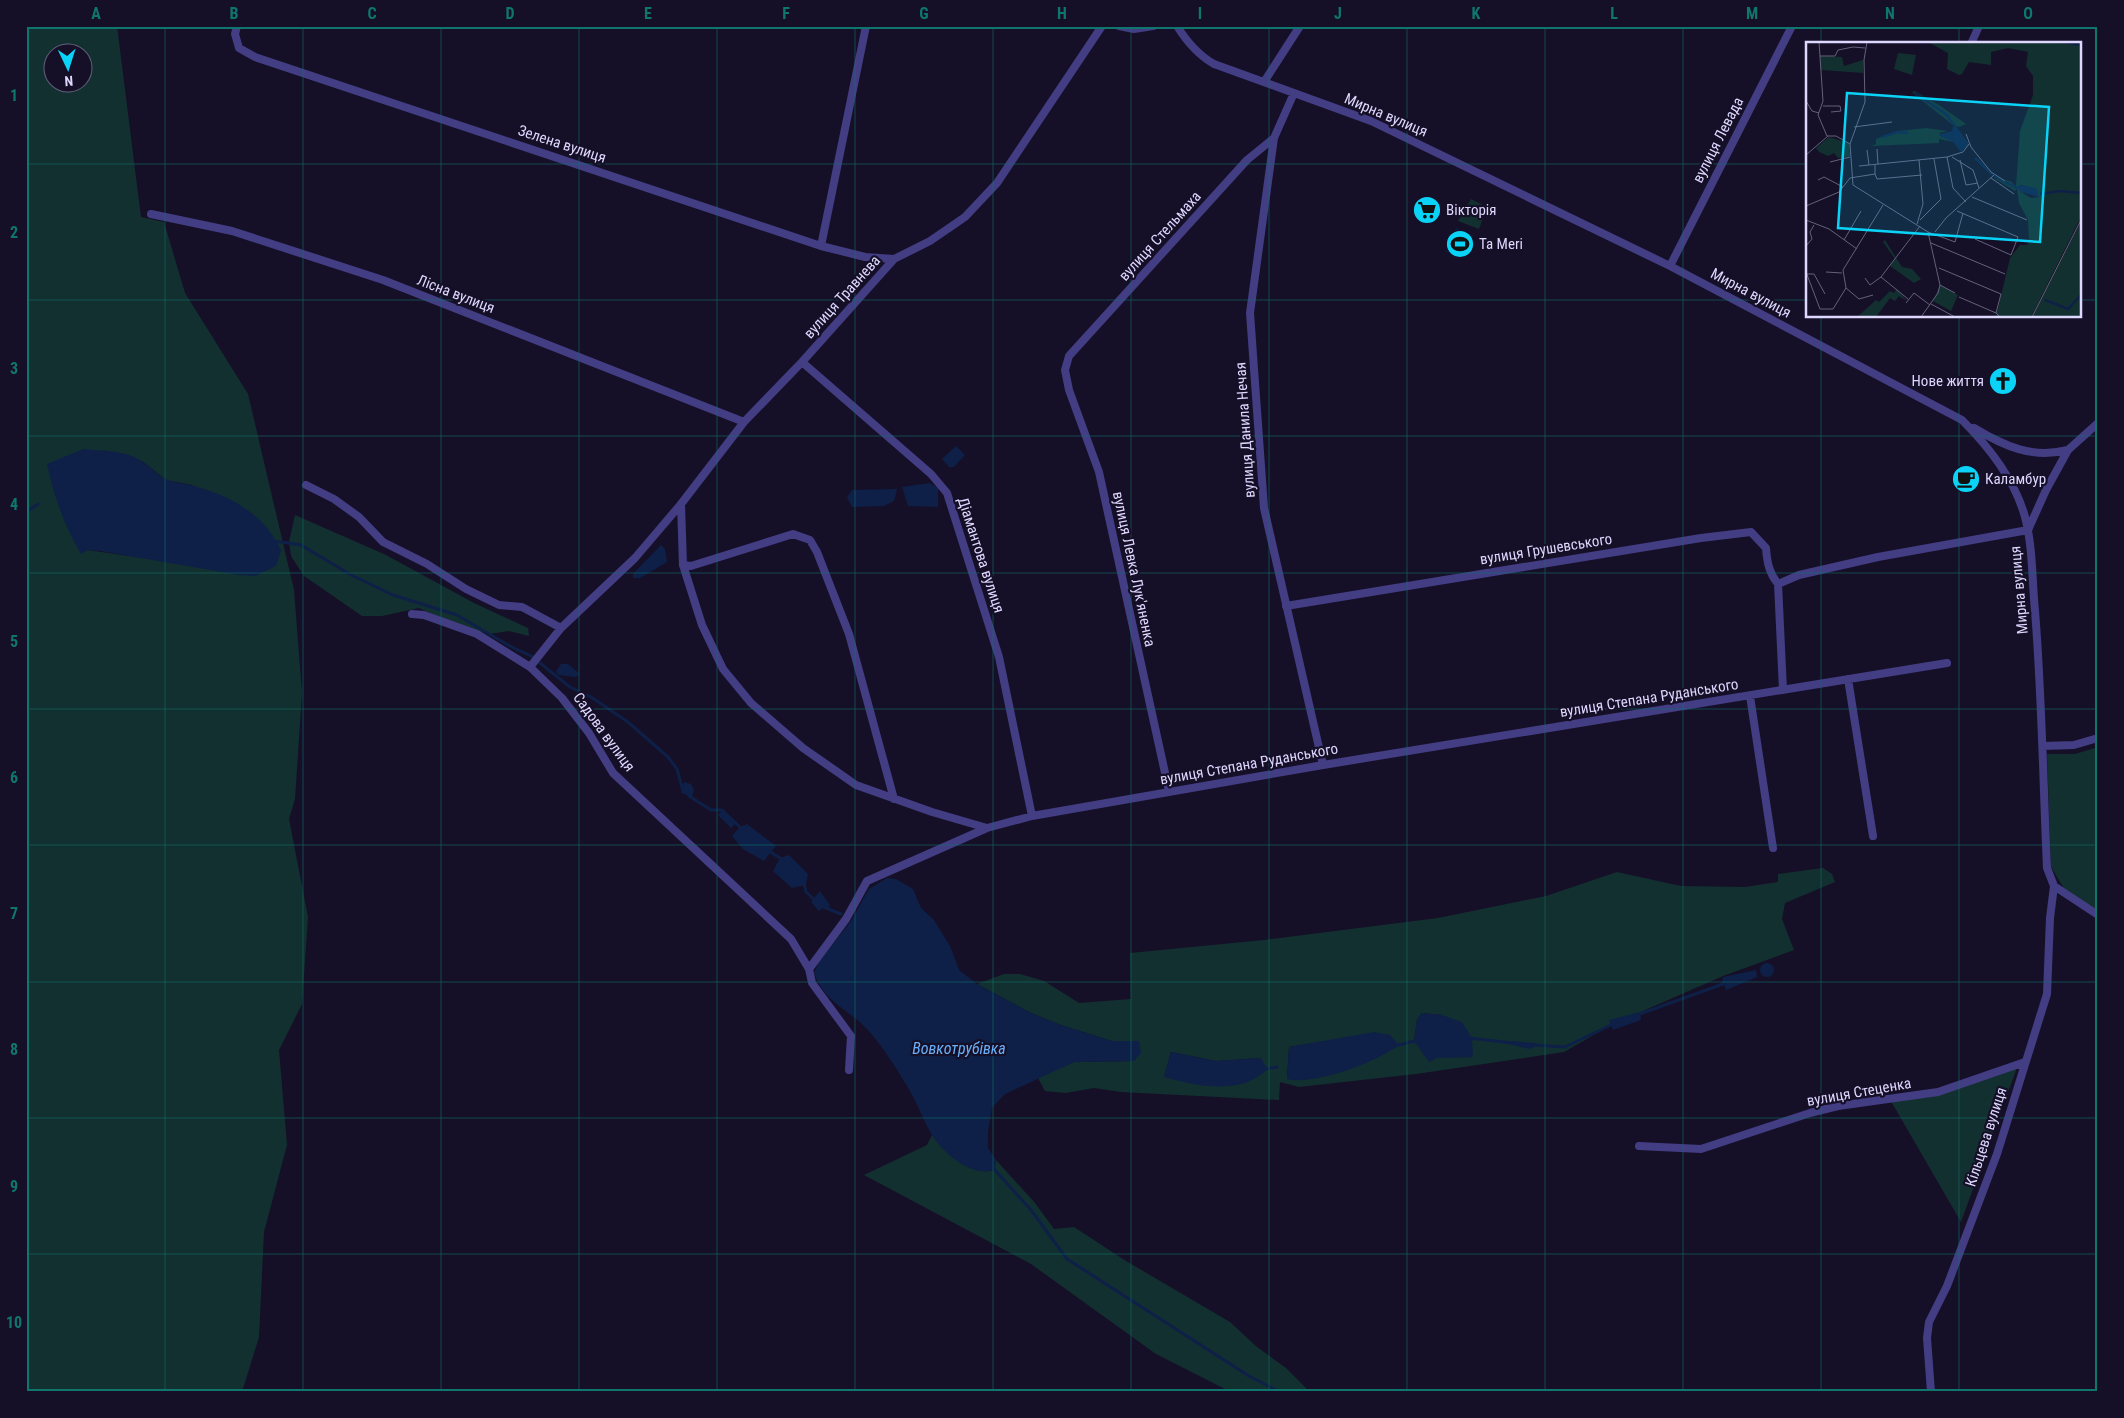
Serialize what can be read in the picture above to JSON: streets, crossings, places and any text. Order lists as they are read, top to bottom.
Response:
{
  "streets": {
    "street": [
      "Мирна вулиця",
      "вулиця Левада",
      "Зелена вулиця",
      "вулиця Стельмаха",
      "Лісна вулиця",
      "вулиця Травнева",
      "вулиця Данила Нечая",
      "вулиця Грушевського",
      "Діамантова вулиця",
      "вулиця Левка Лук'яненка",
      "вулиця Степана Руданського",
      "Садова вулиця",
      "вулиця Стеценка",
      "Кільцева вулиця"
    ]
  },
  "crossings": [
    ["Мирна вулиця", "вулиця Левада"],
    ["Мирна вулиця", "вулиця Данила Нечая"],
    ["Мирна вулиця", "Кільцева вулиця"],
    ["Зелена вулиця", "вулиця Травнева"],
    ["вулиця Стельмаха", "вулиця Данила Нечая"],
    ["вулиця Стельмаха", "вулиця Левка Лук'яненка"],
    ["Лісна вулиця", "вулиця Травнева"],
    ["вулиця Травнева", "Діамантова вулиця"],
    ["вулиця Травнева", "Садова вулиця"],
    ["вулиця Данила Нечая", "вулиця Грушевського"],
    ["вулиця Данила Нечая", "вулиця Степана Руданського"],
    ["вулиця Грушевського", "вулиця Степана Руданського"],
    ["Діамантова вулиця", "вулиця Степана Руданського"],
    ["вулиця Левка Лук'яненка", "вулиця Степана Руданського"],
    ["вулиця Степана Руданського", "Садова вулиця"],
    ["вулиця Стеценка", "Кільцева вулиця"]
  ],
  "water": ["Вовкотрубівка"],
  "places": {
    "supermarket": ["Вікторія"],
    "sports": ["Ta Meri"],
    "church": ["Нове життя"],
    "cafe": ["Каламбур"]
  },
  "north": "bottom",
  "grid": {
    "columns": [
      "A",
      "B",
      "C",
      "D",
      "E",
      "F",
      "G",
      "H",
      "I",
      "J",
      "K",
      "L",
      "M",
      "N",
      "O"
    ],
    "rows": [
      "1",
      "2",
      "3",
      "4",
      "5",
      "6",
      "7",
      "8",
      "9",
      "10"
    ]
  }
}
